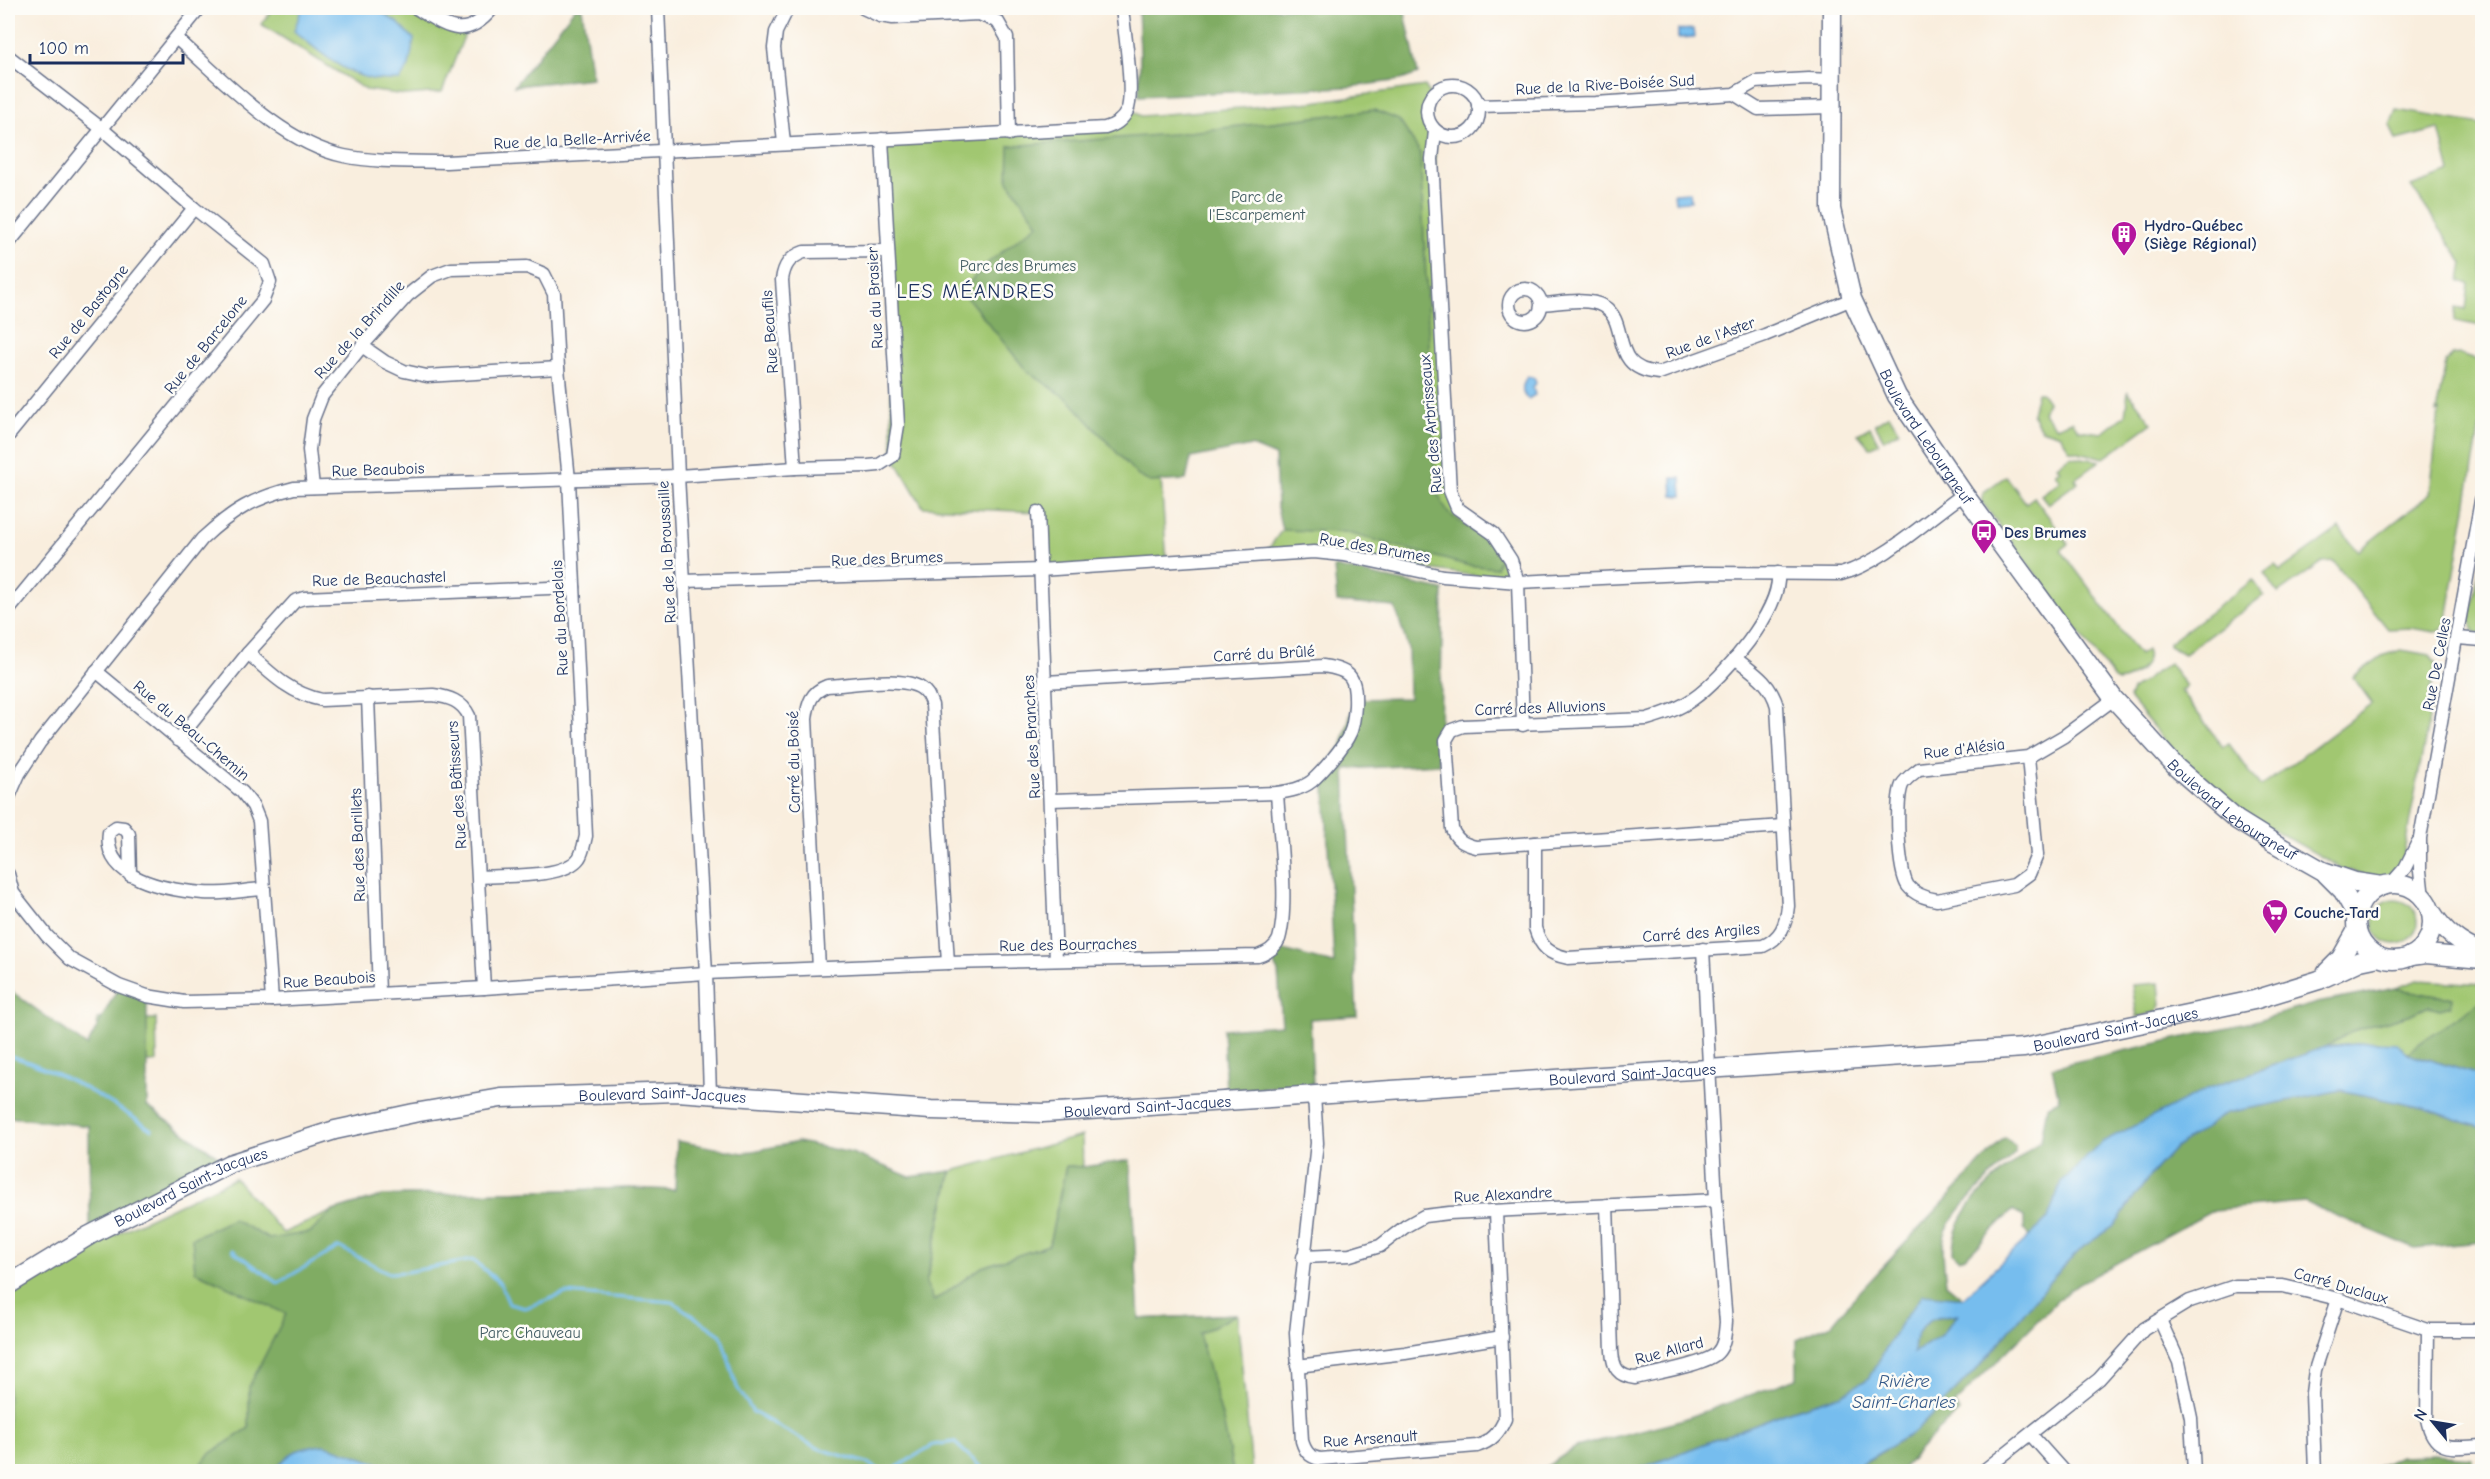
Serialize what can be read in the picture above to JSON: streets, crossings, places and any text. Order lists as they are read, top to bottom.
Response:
{
  "streets": {
    "street": [
      "Rue de la Rive-Boisée Sud",
      "Rue de la Belle-Arrivée",
      "Rue du Brasier",
      "Rue de Bastogne",
      "Rue de la Brindille",
      "Rue Beaufils",
      "Rue de l'Aster",
      "Rue de Barcelone",
      "Rue des Arbrisseaux",
      "Boulevard Lebourgneuf",
      "Rue Beaubois",
      "Rue des Brumes",
      "Rue de la Broussaille",
      "Rue de Beauchastel",
      "Rue du Bordelais",
      "Carré du Brûlé",
      "Rue De Celles",
      "Carré des Alluvions",
      "Rue du Beau-Chemin",
      "Rue des Branches",
      "Rue d'Alésia",
      "Carré du Boisé",
      "Rue des Bâtisseurs",
      "Rue des Barillets",
      "Carré des Argiles",
      "Rue des Bourraches",
      "Boulevard Saint-Jacques",
      "Rue Alexandre",
      "Carré Duclaux",
      "Rue Allard",
      "Rue Arsenault"
    ]
  },
  "crossings": [
    ["Rue de la Rive-Boisée Sud", "Rue des Arbrisseaux"],
    ["Rue de la Rive-Boisée Sud", "Boulevard Lebourgneuf"],
    ["Rue de la Belle-Arrivée", "Rue du Brasier"],
    ["Rue de la Belle-Arrivée", "Rue de la Broussaille"],
    ["Rue du Brasier", "Rue Beaufils"],
    ["Rue du Brasier", "Rue Beaubois"],
    ["Rue de Bastogne", "Rue de Barcelone"],
    ["Rue de la Brindille", "Rue Beaubois"],
    ["Rue de la Brindille", "Rue du Bordelais"],
    ["Rue Beaufils", "Rue Beaubois"],
    ["Rue de l'Aster", "Boulevard Lebourgneuf"],
    ["Rue des Arbrisseaux", "Rue des Brumes"],
    ["Rue des Arbrisseaux", "Carré des Alluvions"],
    ["Boulevard Lebourgneuf", "Rue des Brumes"],
    ["Boulevard Lebourgneuf", "Rue De Celles"],
    ["Boulevard Lebourgneuf", "Rue d'Alésia"],
    ["Boulevard Lebourgneuf", "Boulevard Saint-Jacques"],
    ["Rue Beaubois", "Rue de la Broussaille"],
    ["Rue Beaubois", "Rue du Bordelais"],
    ["Rue Beaubois", "Rue du Beau-Chemin"],
    ["Rue Beaubois", "Rue des Bâtisseurs"],
    ["Rue Beaubois", "Rue des Barillets"],
    ["Rue Beaubois", "Rue des Bourraches"],
    ["Rue des Brumes", "Rue de la Broussaille"],
    ["Rue des Brumes", "Carré des Alluvions"],
    ["Rue des Brumes", "Rue des Branches"],
    ["Rue de la Broussaille", "Rue des Bourraches"],
    ["Rue de la Broussaille", "Boulevard Saint-Jacques"],
    ["Rue de Beauchastel", "Rue du Bordelais"],
    ["Rue de Beauchastel", "Rue du Beau-Chemin"],
    ["Rue de Beauchastel", "Rue des Bâtisseurs"],
    ["Rue du Bordelais", "Rue des Bâtisseurs"],
    ["Carré du Brûlé", "Rue des Branches"],
    ["Carré du Brûlé", "Rue des Bourraches"],
    ["Rue De Celles", "Boulevard Saint-Jacques"],
    ["Carré des Alluvions", "Carré des Argiles"],
    ["Rue des Branches", "Rue des Bourraches"],
    ["Carré du Boisé", "Rue des Bourraches"],
    ["Rue des Bâtisseurs", "Rue des Barillets"],
    ["Carré des Argiles", "Rue Allard"],
    ["Boulevard Saint-Jacques", "Rue Allard"],
    ["Boulevard Saint-Jacques", "Rue Arsenault"],
    ["Rue Alexandre", "Rue Allard"],
    ["Rue Alexandre", "Rue Arsenault"]
  ],
  "districts": ["LES MÉANDRES"],
  "water": ["Rivière Saint-Charles"],
  "parks": ["Parc de l'Escarpement", "Parc des Brumes", "Parc Chauveau"],
  "places": {
    "building": ["Hydro-Québec (Siège Régional)"],
    "bus stop": ["Des Brumes"],
    "supermarket": ["Couche-Tard"]
  },
  "scale_bar": "100 m",
  "north": "top left"
}
